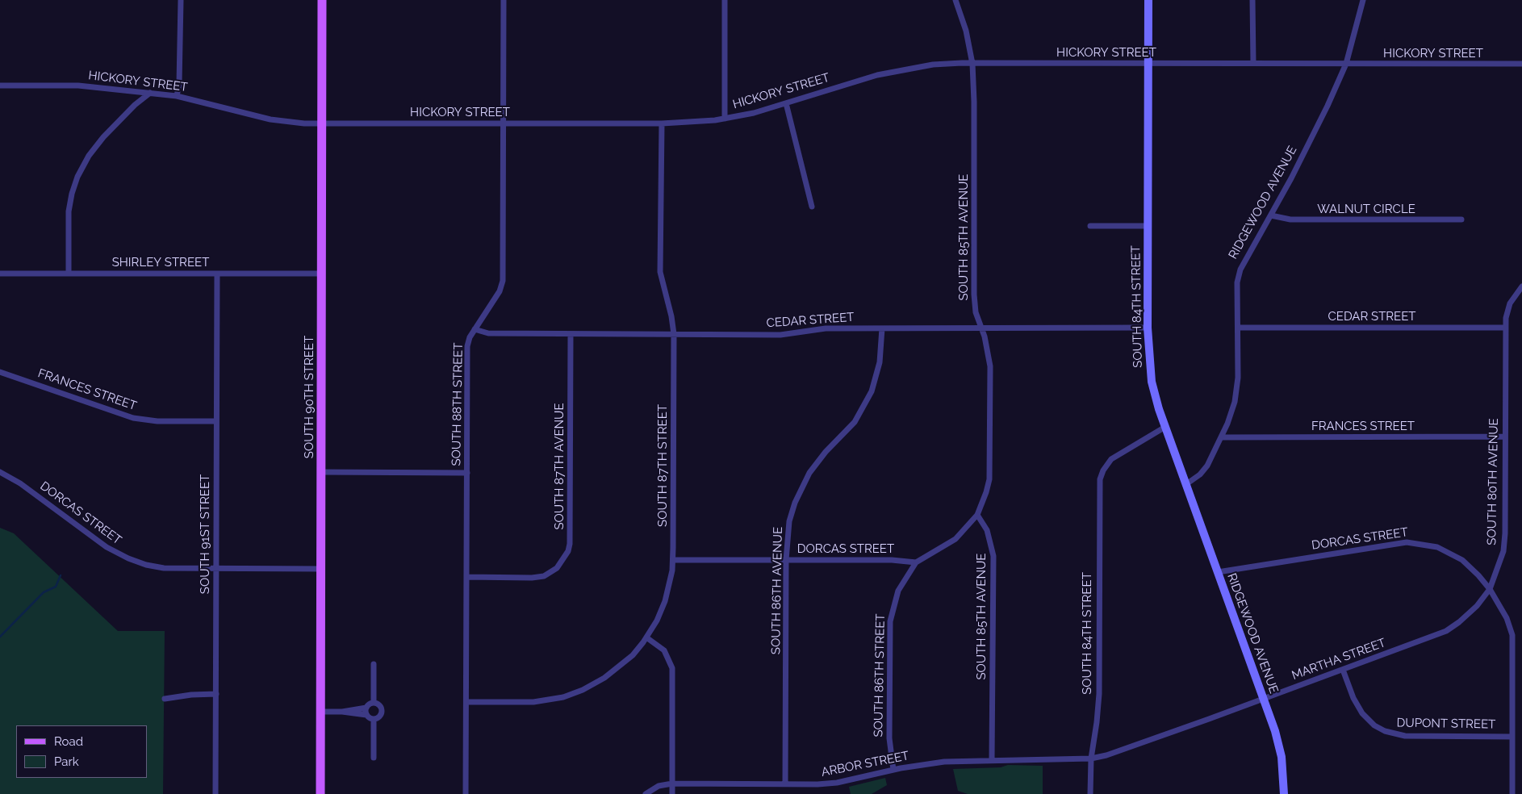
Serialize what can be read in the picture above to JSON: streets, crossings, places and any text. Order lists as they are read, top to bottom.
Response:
{
  "streets": {
    "main road": ["RIDGEWOOD AVENUE", "SOUTH 84TH STREET", "SOUTH 90TH STREET"],
    "street": [
      "HICKORY STREET",
      "WALNUT CIRCLE",
      "SOUTH 85TH AVENUE",
      "SHIRLEY STREET",
      "CEDAR STREET",
      "FRANCES STREET",
      "SOUTH 88TH STREET",
      "SOUTH 87TH STREET",
      "SOUTH 87TH AVENUE",
      "SOUTH 80TH AVENUE",
      "DORCAS STREET",
      "SOUTH 91ST STREET",
      "SOUTH 86TH AVENUE",
      "MARTHA STREET",
      "SOUTH 86TH STREET",
      "DUPONT STREET",
      "ARBOR STREET"
    ]
  },
  "crossings": [
    ["HICKORY STREET", "RIDGEWOOD AVENUE"],
    ["HICKORY STREET", "SOUTH 85TH AVENUE"],
    ["HICKORY STREET", "SOUTH 84TH STREET"],
    ["HICKORY STREET", "SOUTH 90TH STREET"],
    ["HICKORY STREET", "SOUTH 88TH STREET"],
    ["HICKORY STREET", "SOUTH 87TH STREET"],
    ["RIDGEWOOD AVENUE", "WALNUT CIRCLE"],
    ["RIDGEWOOD AVENUE", "SOUTH 84TH STREET"],
    ["RIDGEWOOD AVENUE", "CEDAR STREET"],
    ["RIDGEWOOD AVENUE", "FRANCES STREET"],
    ["RIDGEWOOD AVENUE", "DORCAS STREET"],
    ["RIDGEWOOD AVENUE", "MARTHA STREET"],
    ["SOUTH 85TH AVENUE", "CEDAR STREET"],
    ["SOUTH 85TH AVENUE", "ARBOR STREET"],
    ["SHIRLEY STREET", "SOUTH 90TH STREET"],
    ["SHIRLEY STREET", "SOUTH 91ST STREET"],
    ["SOUTH 84TH STREET", "CEDAR STREET"],
    ["SOUTH 84TH STREET", "MARTHA STREET"],
    ["SOUTH 84TH STREET", "ARBOR STREET"],
    ["CEDAR STREET", "SOUTH 88TH STREET"],
    ["CEDAR STREET", "SOUTH 87TH STREET"],
    ["CEDAR STREET", "SOUTH 87TH AVENUE"],
    ["CEDAR STREET", "SOUTH 80TH AVENUE"],
    ["CEDAR STREET", "SOUTH 86TH AVENUE"],
    ["FRANCES STREET", "SOUTH 80TH AVENUE"],
    ["FRANCES STREET", "SOUTH 91ST STREET"],
    ["SOUTH 90TH STREET", "DORCAS STREET"],
    ["SOUTH 88TH STREET", "SOUTH 87TH AVENUE"],
    ["SOUTH 87TH STREET", "DORCAS STREET"],
    ["SOUTH 80TH AVENUE", "DORCAS STREET"],
    ["SOUTH 80TH AVENUE", "MARTHA STREET"],
    ["DORCAS STREET", "SOUTH 91ST STREET"],
    ["DORCAS STREET", "SOUTH 86TH AVENUE"],
    ["DORCAS STREET", "MARTHA STREET"],
    ["DORCAS STREET", "SOUTH 86TH STREET"],
    ["SOUTH 86TH AVENUE", "ARBOR STREET"],
    ["MARTHA STREET", "DUPONT STREET"],
    ["MARTHA STREET", "ARBOR STREET"],
    ["SOUTH 86TH STREET", "ARBOR STREET"]
  ],
  "legend": ["Road", "Park"]
}
